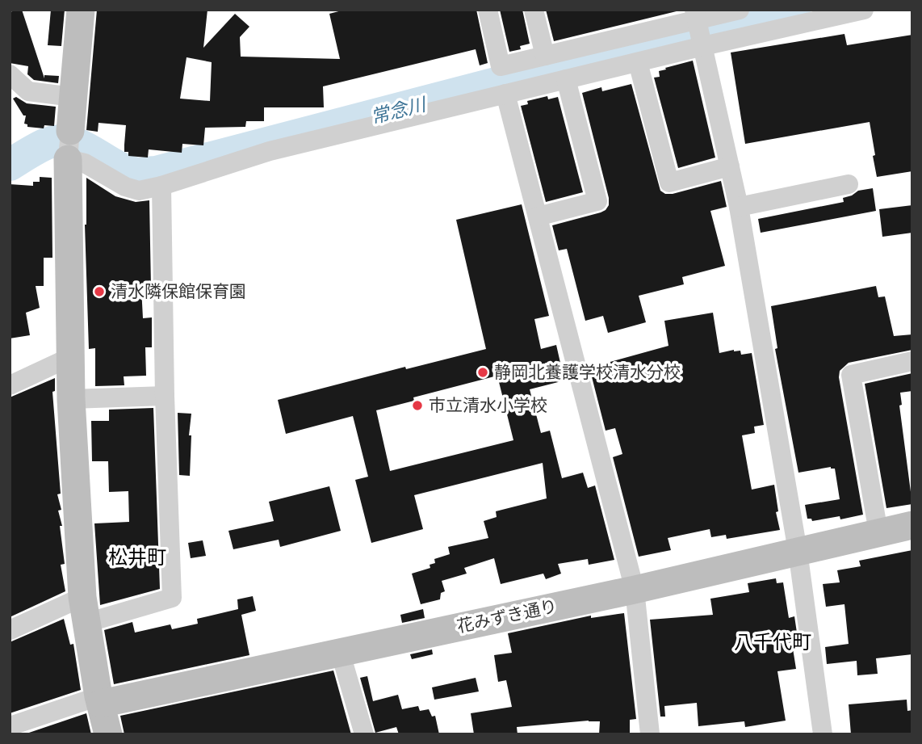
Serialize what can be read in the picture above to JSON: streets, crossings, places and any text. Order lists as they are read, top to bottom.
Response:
{
  "streets": {
    "street": ["花みずき通り"]
  },
  "districts": ["松井町", "八千代町"],
  "water": ["常念川"],
  "places": ["清水隣保館保育園", "静岡北養護学校清水分校", "市立清水小学校"]
}
